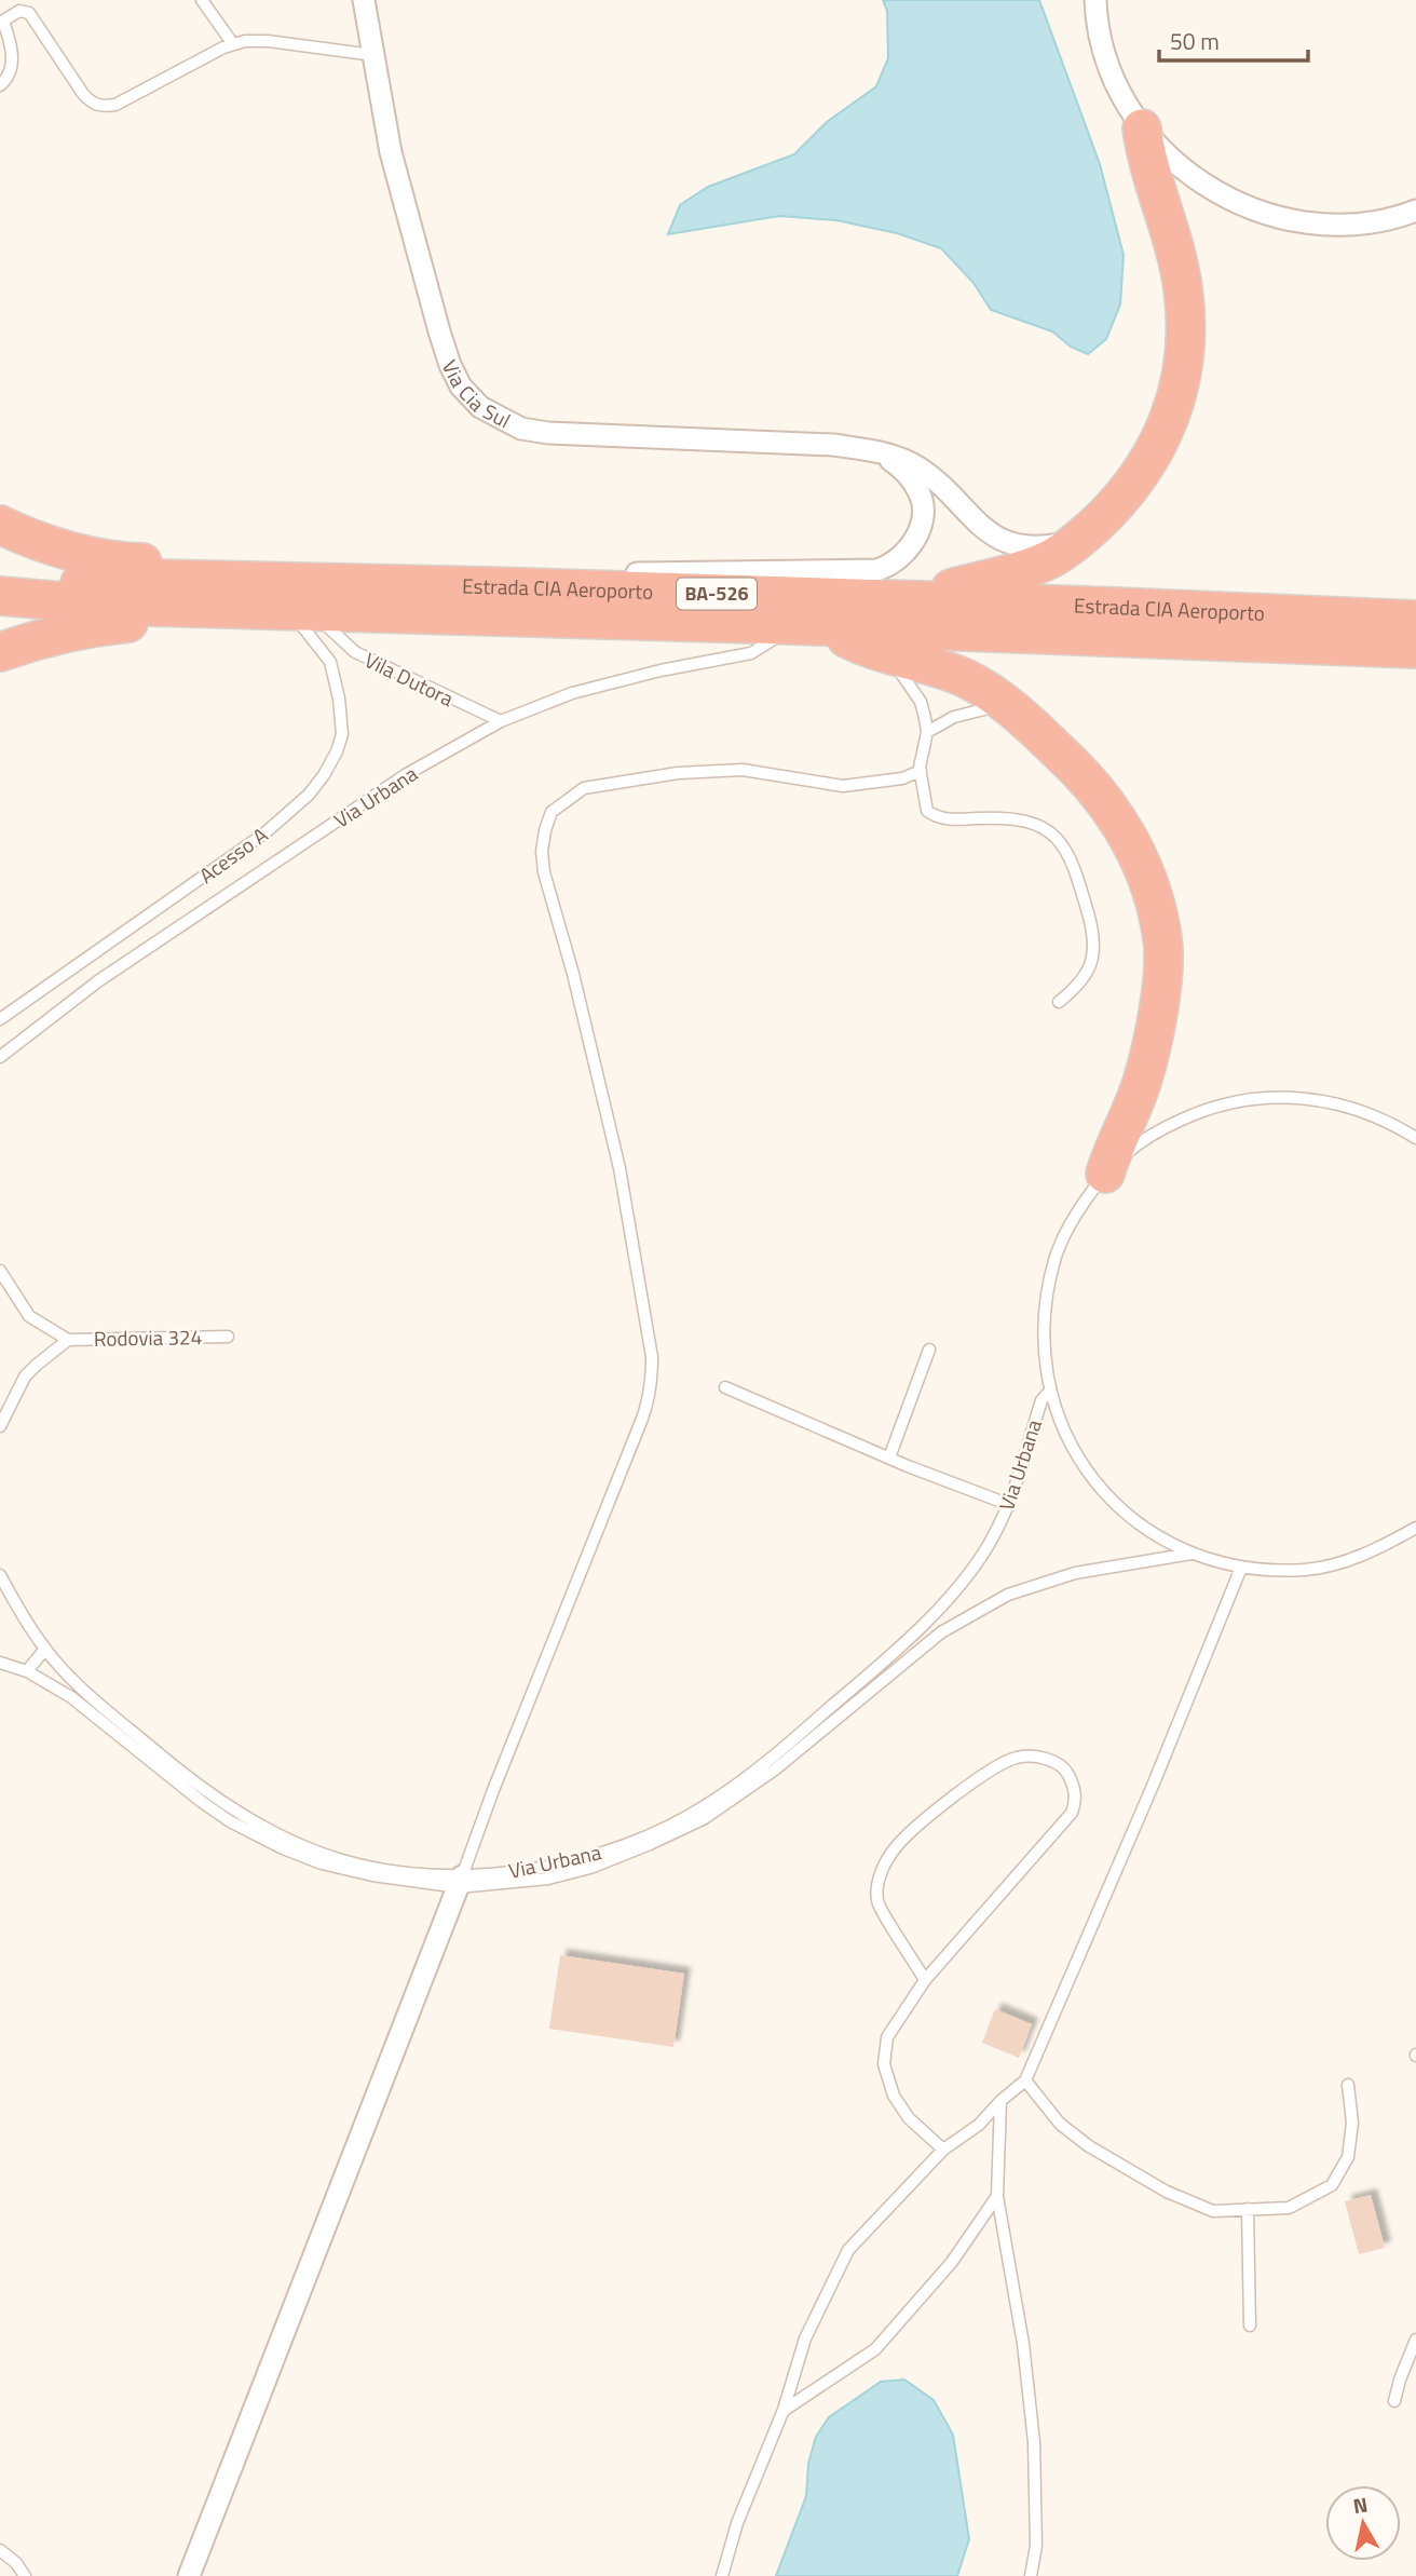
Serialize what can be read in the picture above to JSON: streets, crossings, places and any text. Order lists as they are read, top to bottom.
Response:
{
  "streets": {
    "highway": ["Estrada CIA Aeroporto", "BA-526"],
    "street": ["Via Cia Sul"],
    "lane": [
      "Vila Dutora",
      "Via Urbana",
      "Acesso A",
      "Rodovia 324"
    ]
  },
  "crossings": [
    ["Estrada CIA Aeroporto", "Via Urbana"],
    ["Vila Dutora", "Via Urbana"],
    ["Vila Dutora", "Acesso A"]
  ],
  "scale_bar": "50 m",
  "north": "top"
}
